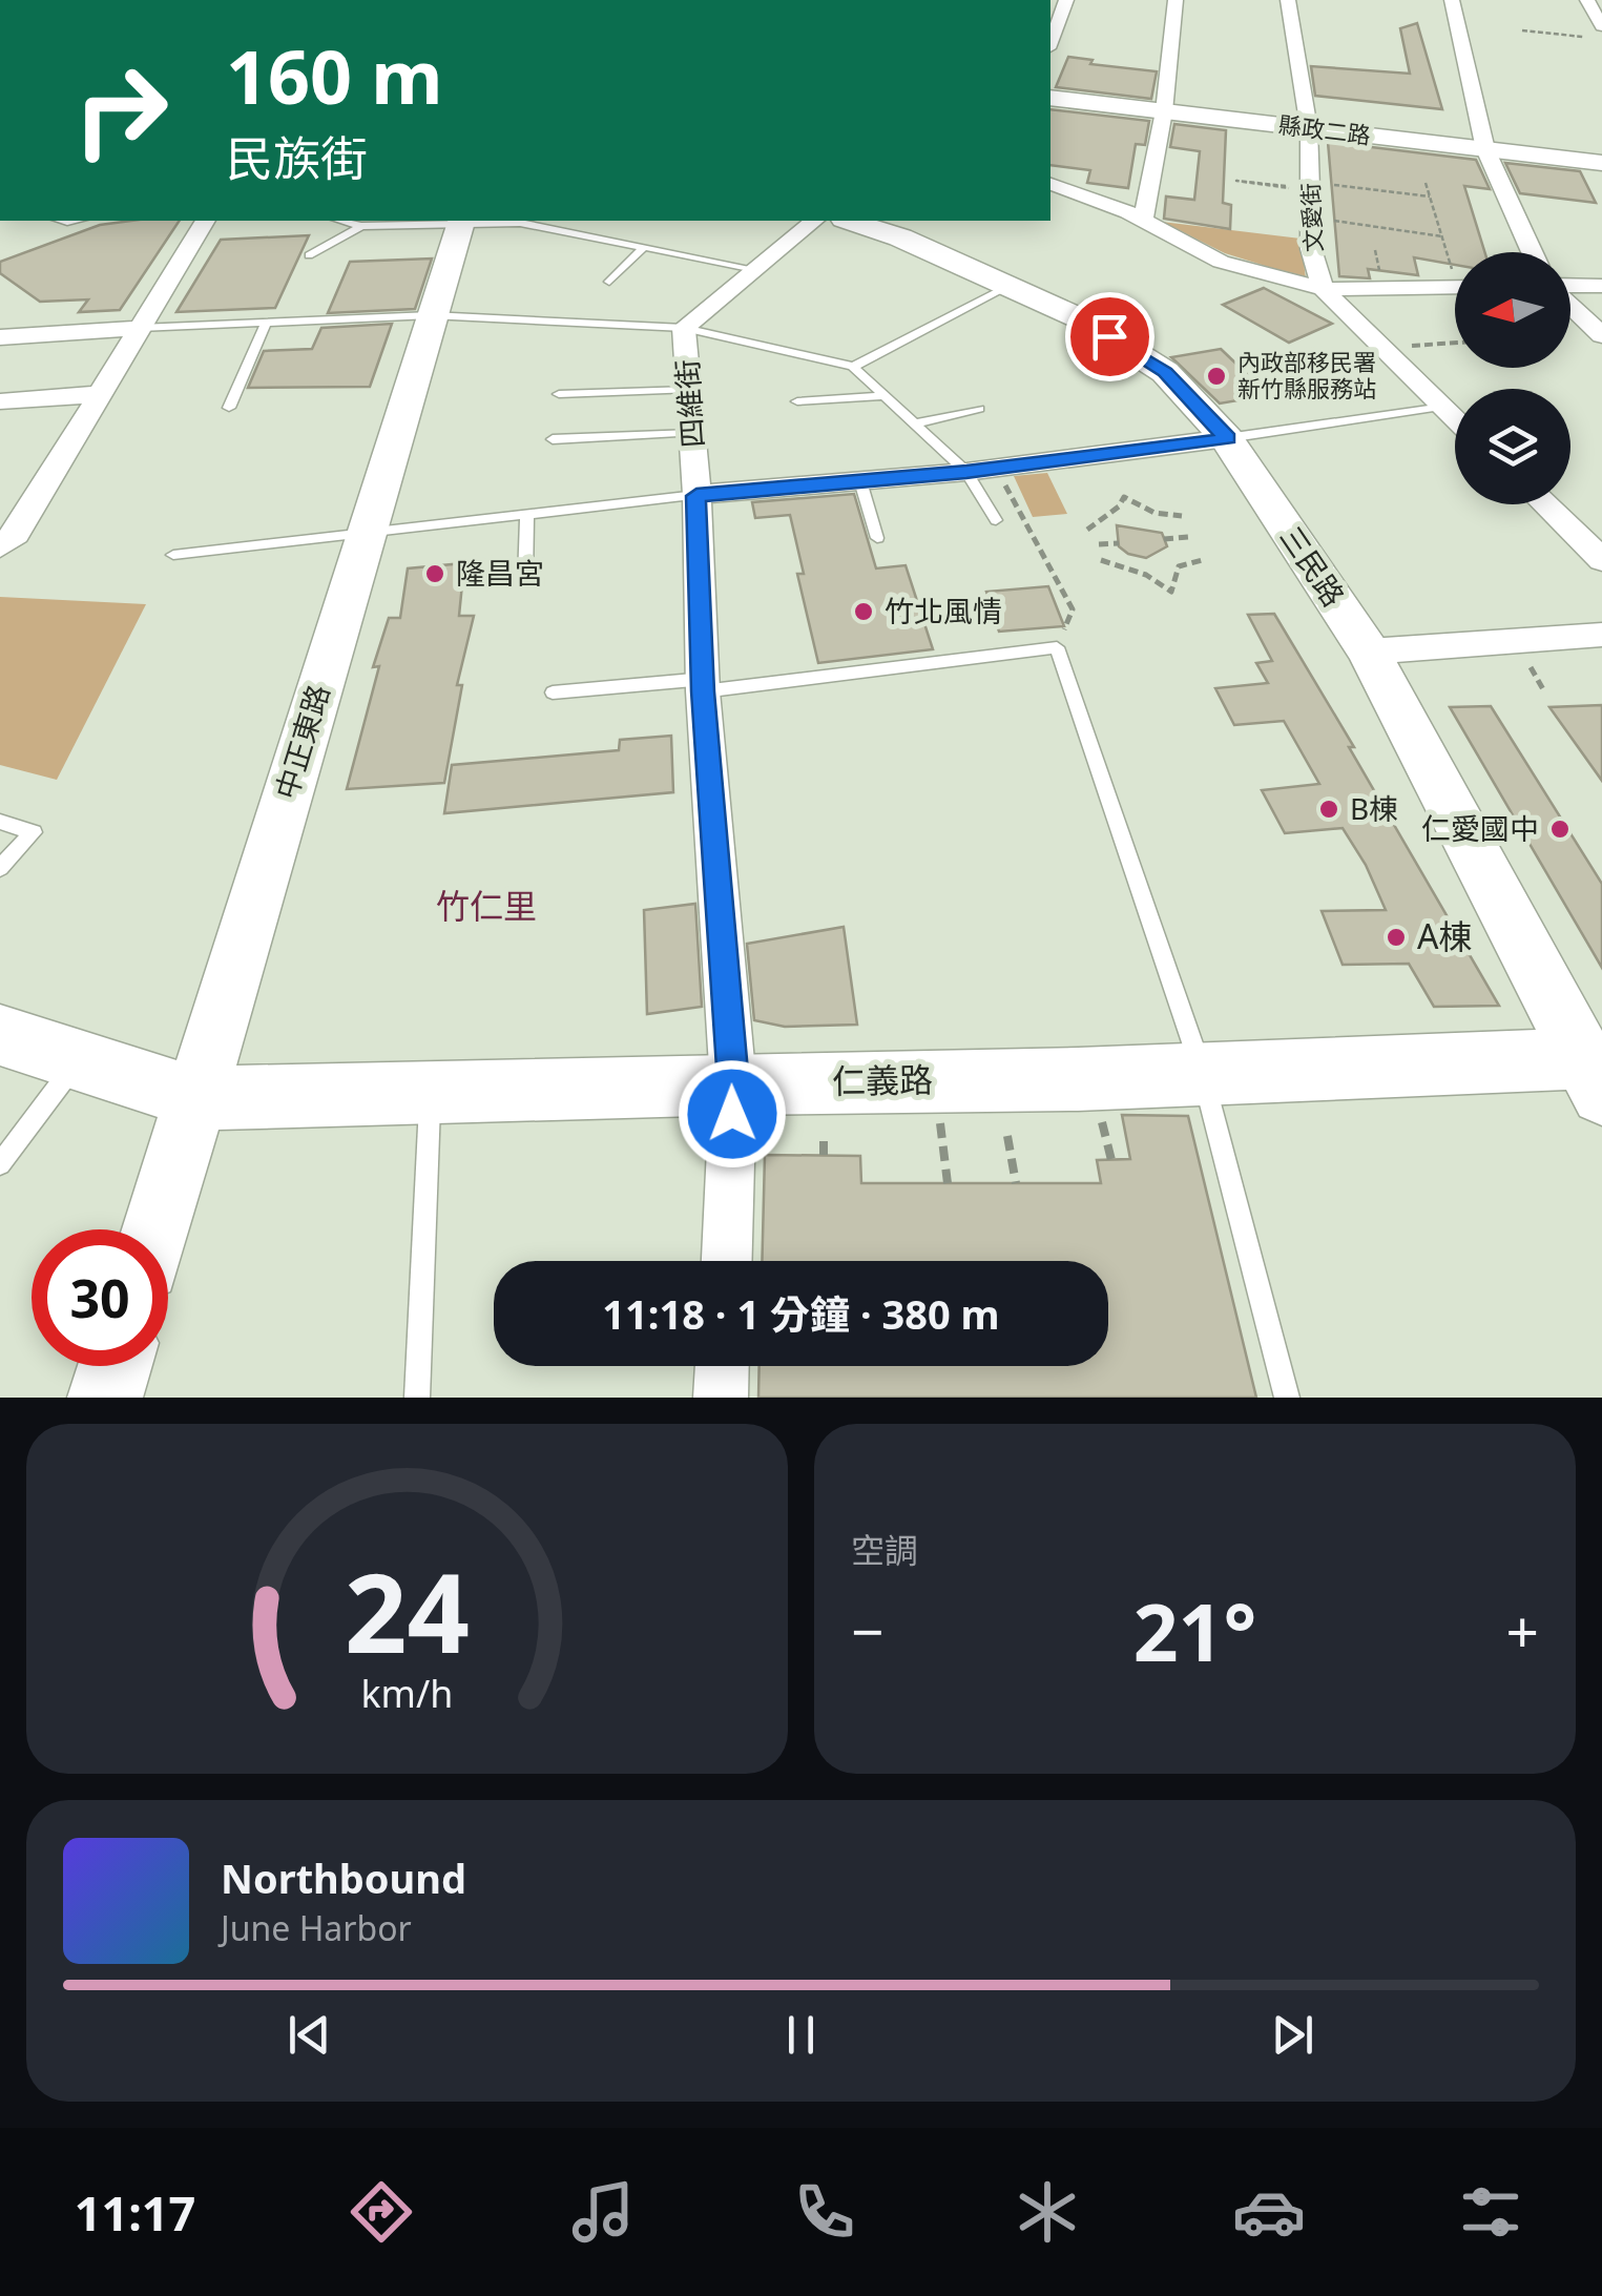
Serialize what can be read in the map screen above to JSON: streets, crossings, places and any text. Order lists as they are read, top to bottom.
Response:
{
  "streets": {
    "street": [
      "縣政二路",
      "文愛街",
      "四維街",
      "三民路",
      "中正東路",
      "仁義路"
    ]
  },
  "crossings": [
    ["縣政二路", "文愛街"],
    ["四維街", "仁義路"],
    ["三民路", "仁義路"],
    ["中正東路", "仁義路"]
  ],
  "districts": ["竹仁里"],
  "places": [
    "內政部移民署 新竹縣服務站",
    "隆昌宮",
    "竹北風情",
    "B棟",
    "仁愛國中",
    "A棟"
  ],
  "north": "left",
  "page": {
    "turn": ["160 m", "民族街"],
    "limit": "30",
    "trip": "11:18 · 1 分鐘 · 380 m",
    "tile": "空調",
    "heat": ["−", "21°", "+"],
    "song": ["Northbound", "June Harbor"],
    "tabs": "11:17",
    "gauge": ["24", "km/h"]
  }
}
